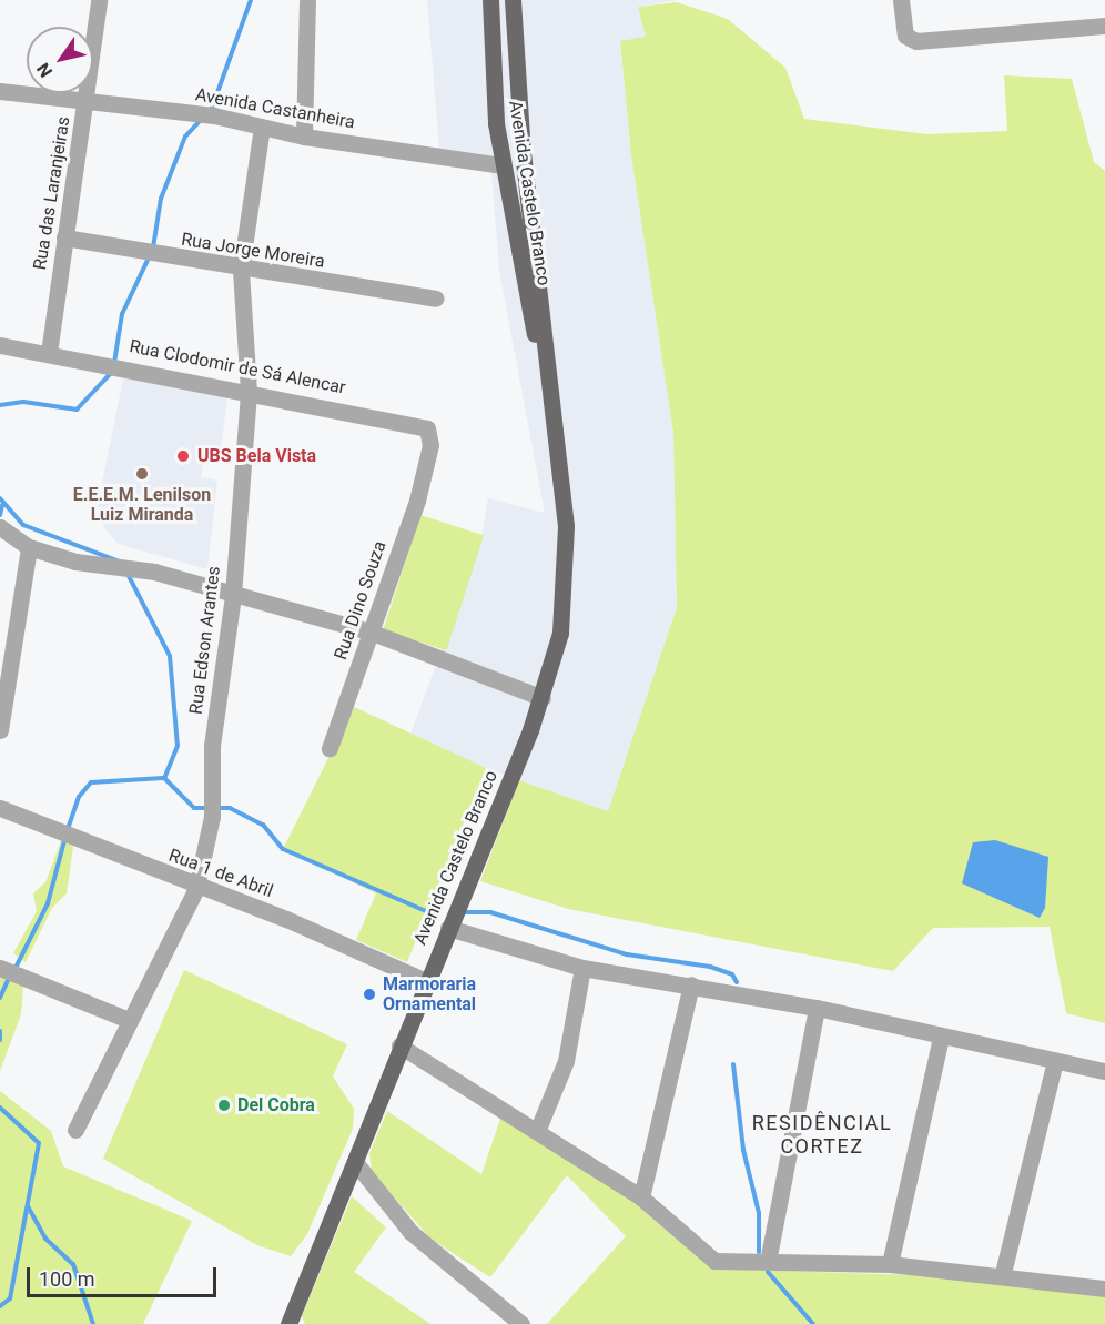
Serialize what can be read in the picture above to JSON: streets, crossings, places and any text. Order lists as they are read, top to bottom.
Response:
{
  "streets": {
    "main road": ["Avenida Castelo Branco"],
    "street": [
      "Avenida Castanheira",
      "Rua das Laranjeiras",
      "Rua Jorge Moreira",
      "Rua Clodomir de Sá Alencar",
      "Rua Dino Souza",
      "Rua Edson Arantes",
      "Rua 1 de Abril"
    ]
  },
  "crossings": [
    ["Avenida Castanheira", "Rua das Laranjeiras"],
    ["Avenida Castanheira", "Avenida Castelo Branco"],
    ["Avenida Castanheira", "Rua Edson Arantes"],
    ["Rua das Laranjeiras", "Rua Jorge Moreira"],
    ["Rua das Laranjeiras", "Rua Clodomir de Sá Alencar"],
    ["Avenida Castelo Branco", "Rua 1 de Abril"],
    ["Rua Jorge Moreira", "Rua Edson Arantes"],
    ["Rua Clodomir de Sá Alencar", "Rua Dino Souza"],
    ["Rua Clodomir de Sá Alencar", "Rua Edson Arantes"],
    ["Rua Edson Arantes", "Rua 1 de Abril"]
  ],
  "districts": ["RESIDÊNCIAL CORTEZ"],
  "places": [
    "UBS Bela Vista",
    "E.E.E.M. Lenilson Luiz Miranda",
    "Marmoraria Ornamental",
    "Del Cobra"
  ],
  "scale_bar": "100 m",
  "north": "bottom left"
}
